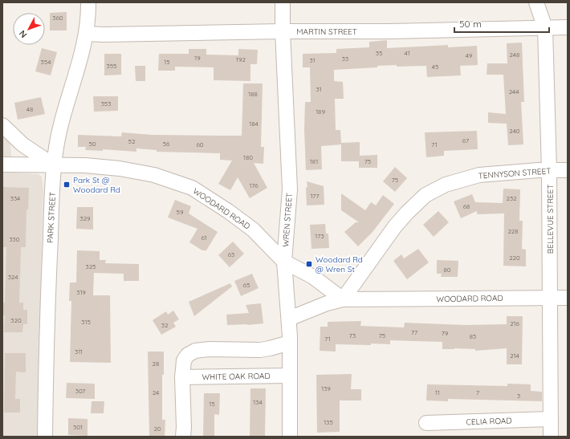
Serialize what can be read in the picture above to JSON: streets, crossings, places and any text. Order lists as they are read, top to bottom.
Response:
{
  "streets": {
    "street": [
      "MARTIN STREET",
      "TENNYSON STREET",
      "WOODARD ROAD",
      "PARK STREET",
      "BELLEVUE STREET",
      "WREN STREET",
      "WHITE OAK ROAD",
      "CELIA ROAD"
    ]
  },
  "crossings": [
    ["MARTIN STREET", "PARK STREET"],
    ["MARTIN STREET", "BELLEVUE STREET"],
    ["MARTIN STREET", "WREN STREET"],
    ["TENNYSON STREET", "WOODARD ROAD"],
    ["TENNYSON STREET", "BELLEVUE STREET"],
    ["WOODARD ROAD", "PARK STREET"],
    ["WOODARD ROAD", "BELLEVUE STREET"],
    ["WOODARD ROAD", "WREN STREET"],
    ["BELLEVUE STREET", "CELIA ROAD"],
    ["WREN STREET", "WHITE OAK ROAD"]
  ],
  "places": {
    "transit": ["Park St @ Woodard Rd", "Woodard Rd @ Wren St"]
  },
  "house_numbers": [
    "360",
    "35",
    "41",
    "248",
    "49",
    "19",
    "33",
    "192",
    "31",
    "354",
    "15",
    "355",
    "45",
    "31",
    "244",
    "188",
    "353",
    "48",
    "189",
    "184",
    "240",
    "67",
    "52",
    "50",
    "56",
    "60",
    "71",
    "180",
    "181",
    "75",
    "75",
    "176",
    "177",
    "334",
    "232",
    "68",
    "59",
    "329",
    "228",
    "173",
    "61",
    "330",
    "63",
    "220",
    "325",
    "80",
    "324",
    "65",
    "319",
    "320",
    "315",
    "216",
    "32",
    "77",
    "79",
    "73",
    "75",
    "83",
    "71",
    "311",
    "214",
    "28",
    "139",
    "307",
    "24",
    "11",
    "7",
    "3",
    "134",
    "15",
    "135",
    "301",
    "20"
  ],
  "scale_bar": "50 m",
  "north": "bottom left"
}
